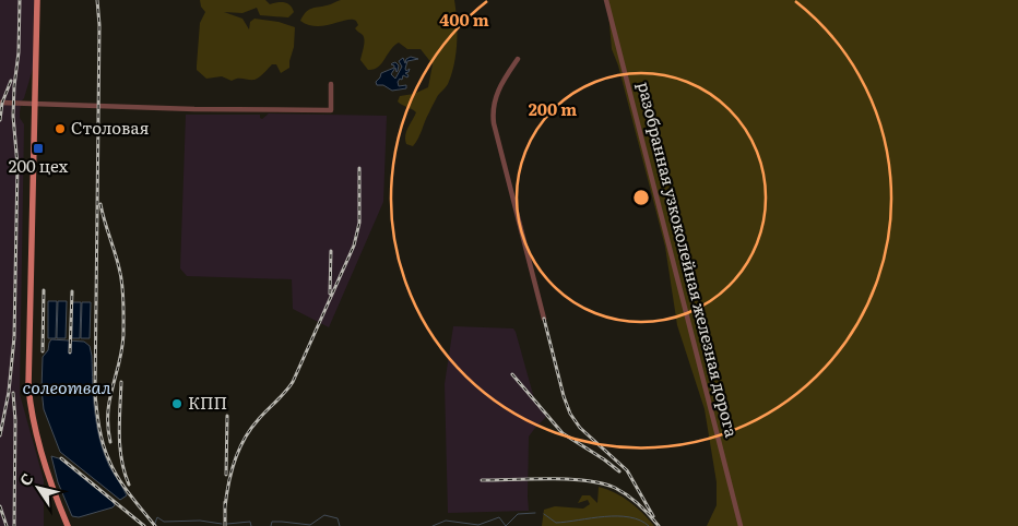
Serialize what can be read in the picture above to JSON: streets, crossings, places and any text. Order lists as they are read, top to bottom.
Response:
{
  "streets": {
    "street": ["разобранная узкоколейная железная дорога"]
  },
  "water": ["солеотвал"],
  "places": {
    "other": ["Cтоловая", "КПП"],
    "transit": ["200 цех"]
  },
  "north": "top left",
  "rings": ["400 m", "200 m"]
}
